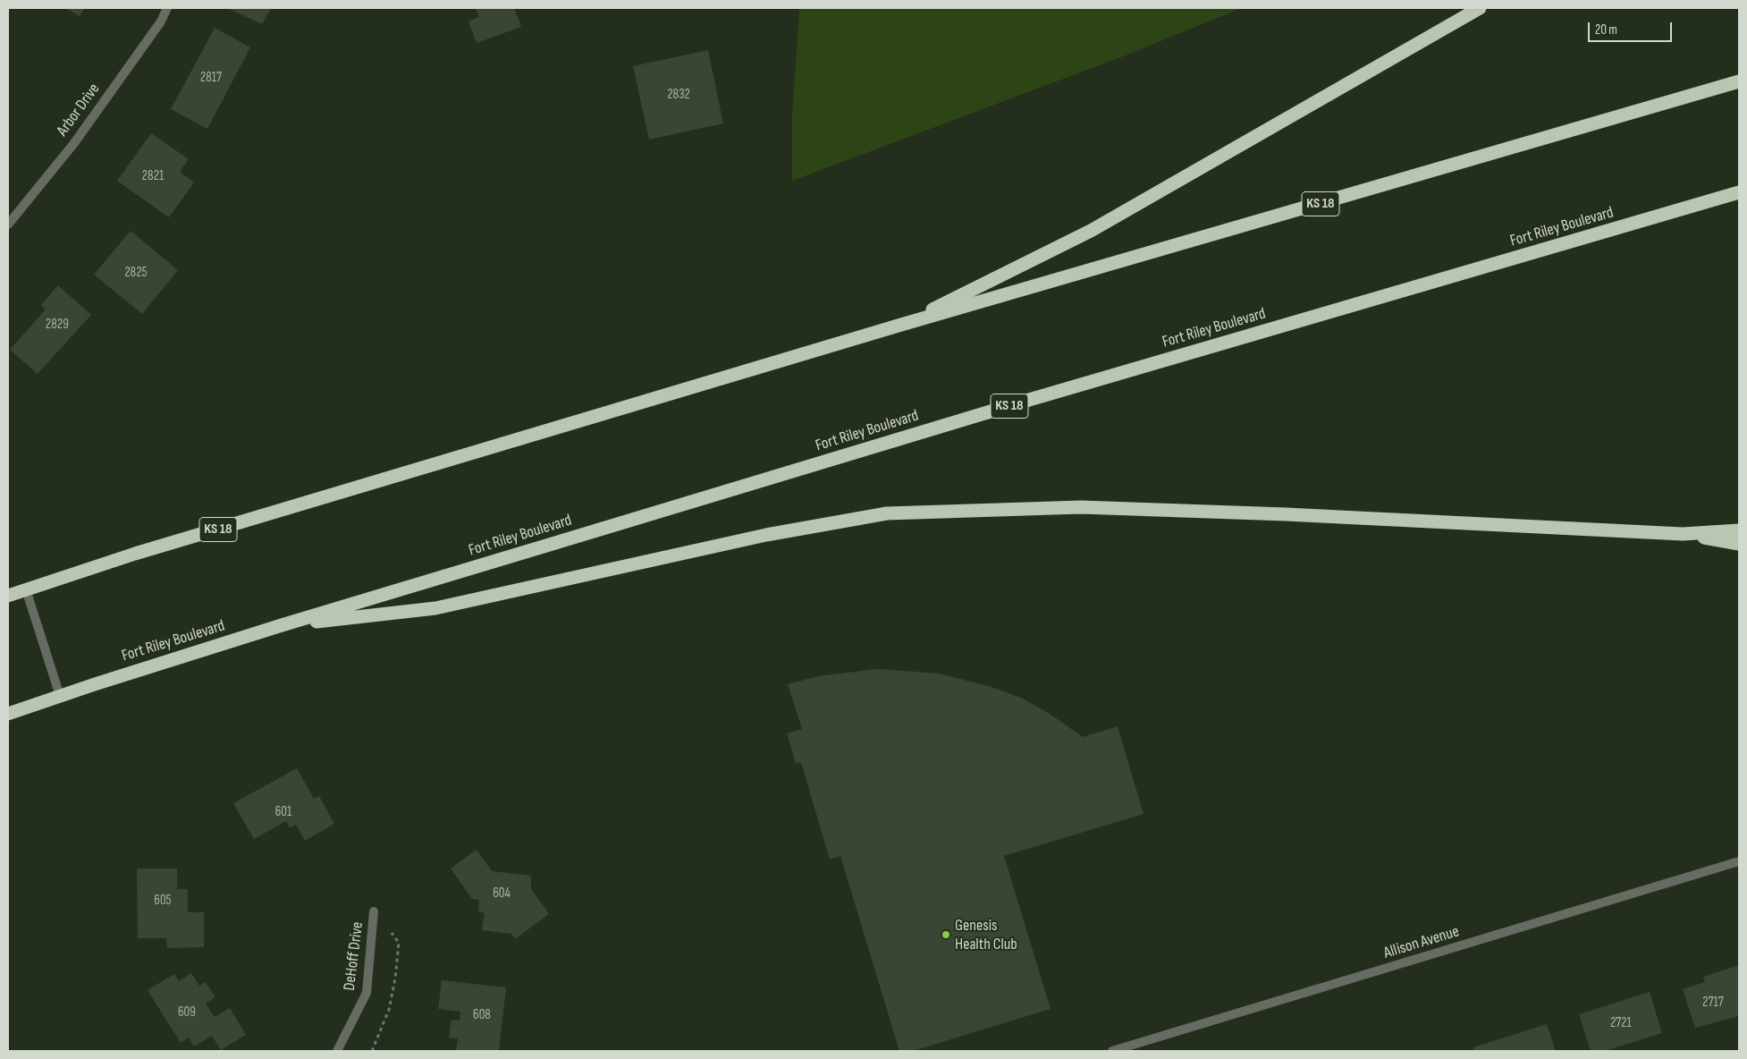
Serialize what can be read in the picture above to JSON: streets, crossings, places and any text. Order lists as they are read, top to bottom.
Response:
{
  "streets": {
    "highway": ["KS 18", "Fort Riley Boulevard"],
    "street": ["Arbor Drive", "Allison Avenue", "DeHoff Drive"]
  },
  "places": ["Genesis Health Club"],
  "house_numbers": [
    "2817",
    "2832",
    "2821",
    "2825",
    "2829",
    "601",
    "604",
    "605",
    "2717",
    "609",
    "608",
    "2721"
  ],
  "scale_bar": "20 m"
}
